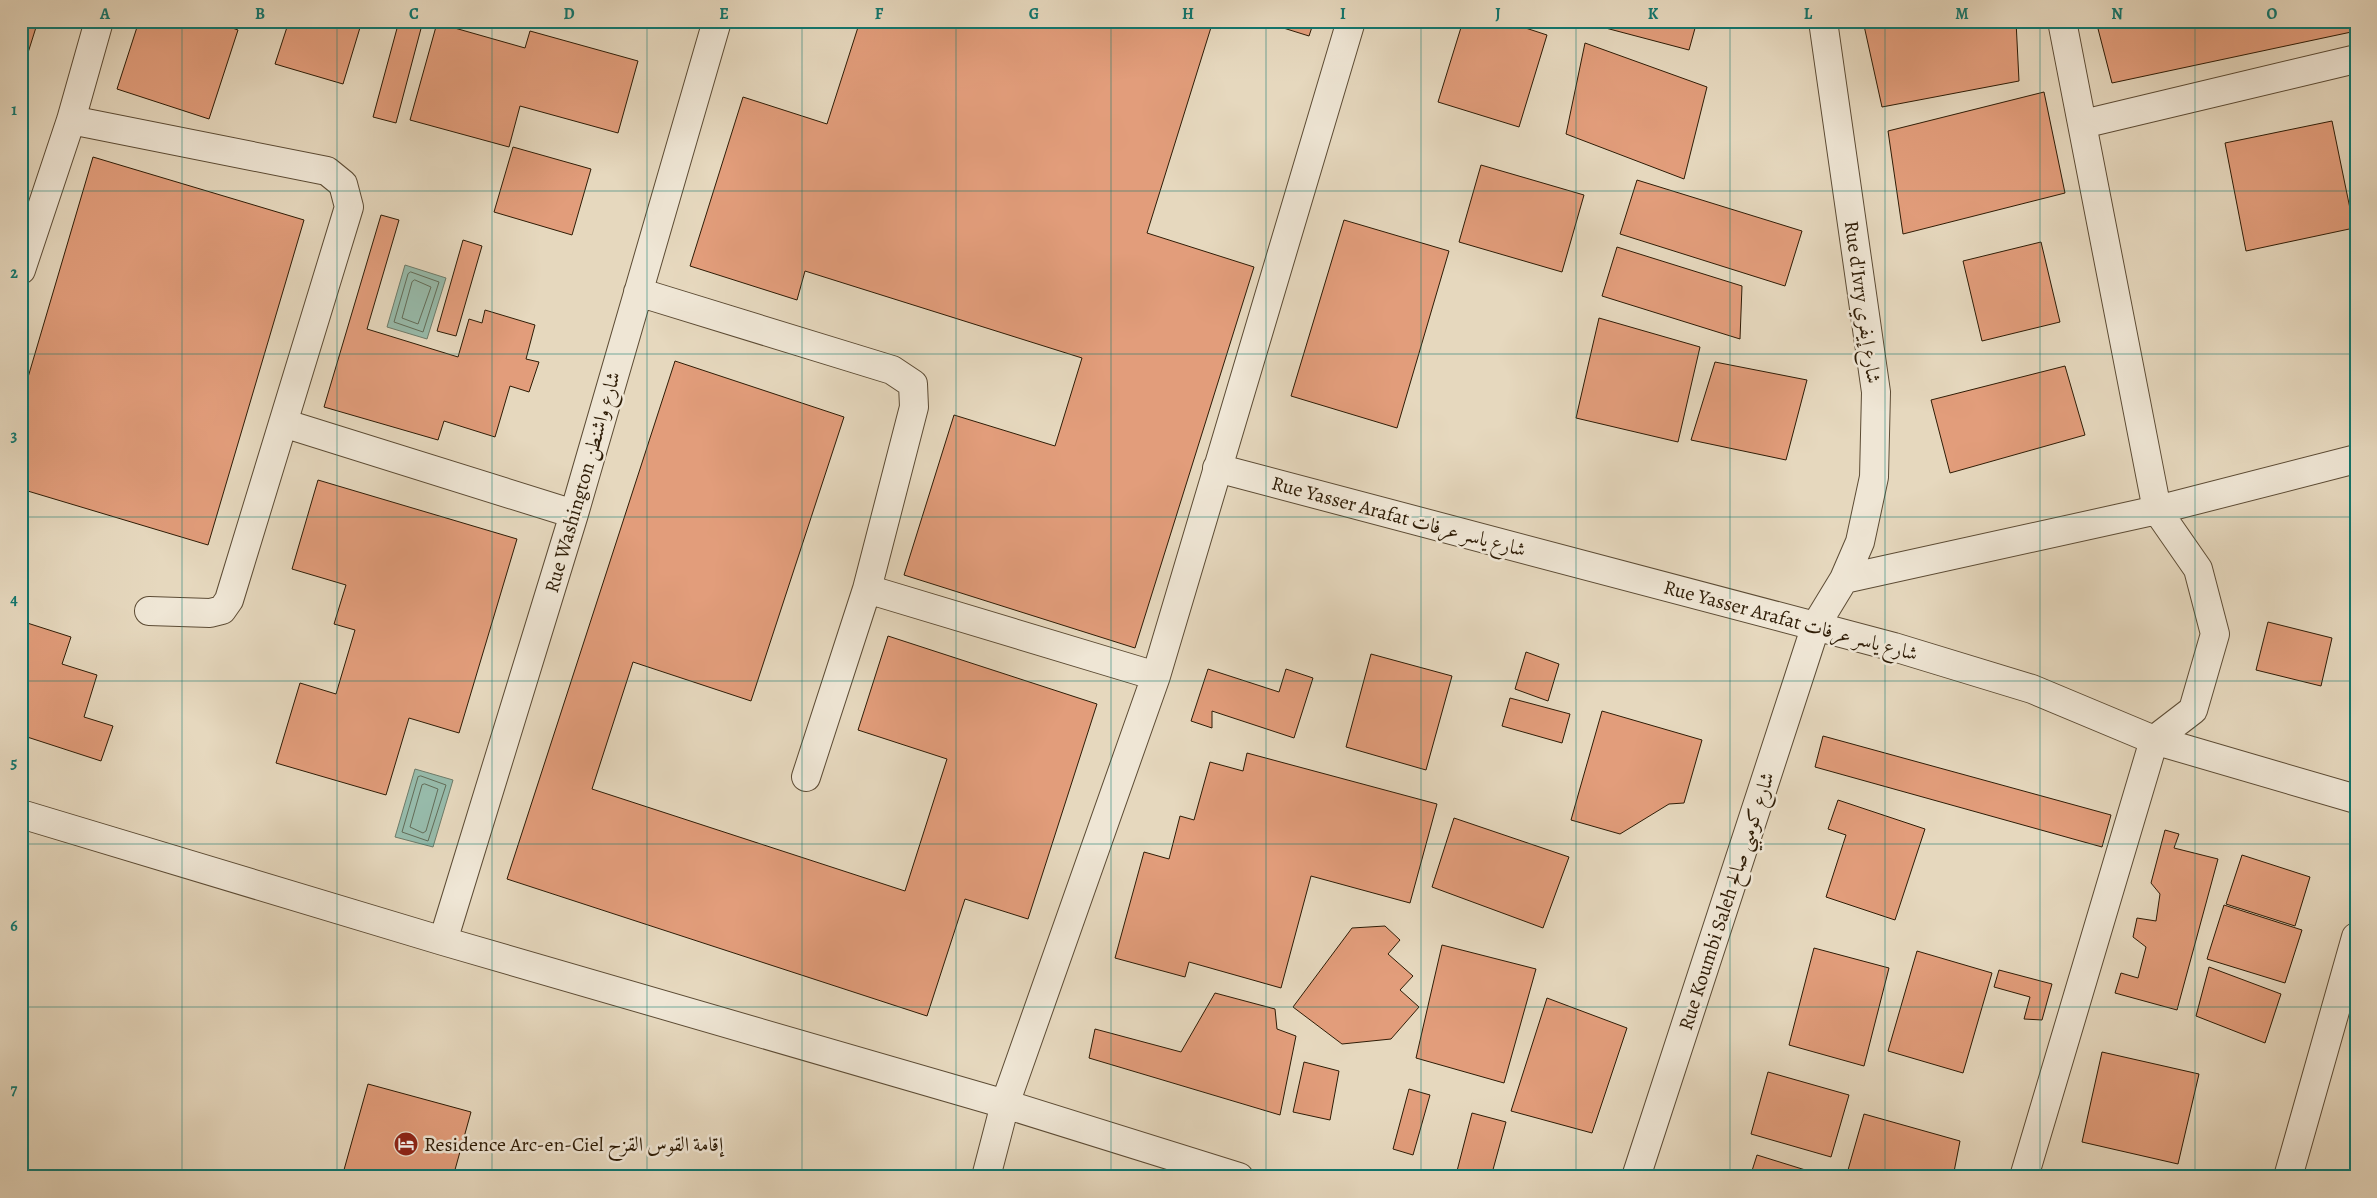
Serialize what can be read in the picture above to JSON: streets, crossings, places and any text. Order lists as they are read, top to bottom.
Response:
{
  "streets": {
    "street": [
      "Rue d'Ivry شارع إيفري",
      "Rue Washington شارع واشنطن",
      "Rue Yasser Arafat شارع ياسر عرفات",
      "Rue Koumbi Saleh شارع كومبي صالح"
    ]
  },
  "crossings": [
    ["Rue d'Ivry شارع إيفري", "Rue Yasser Arafat شارع ياسر عرفات"],
    ["Rue d'Ivry شارع إيفري", "Rue Koumbi Saleh شارع كومبي صالح"],
    ["Rue Yasser Arafat شارع ياسر عرفات", "Rue Koumbi Saleh شارع كومبي صالح"]
  ],
  "places": {
    "hotel": ["Residence Arc-en-Ciel إقامة القوس القزح"]
  },
  "grid": {
    "columns": [
      "A",
      "B",
      "C",
      "D",
      "E",
      "F",
      "G",
      "H",
      "I",
      "J",
      "K",
      "L",
      "M",
      "N",
      "O"
    ],
    "rows": [
      "1",
      "2",
      "3",
      "4",
      "5",
      "6",
      "7"
    ]
  }
}
